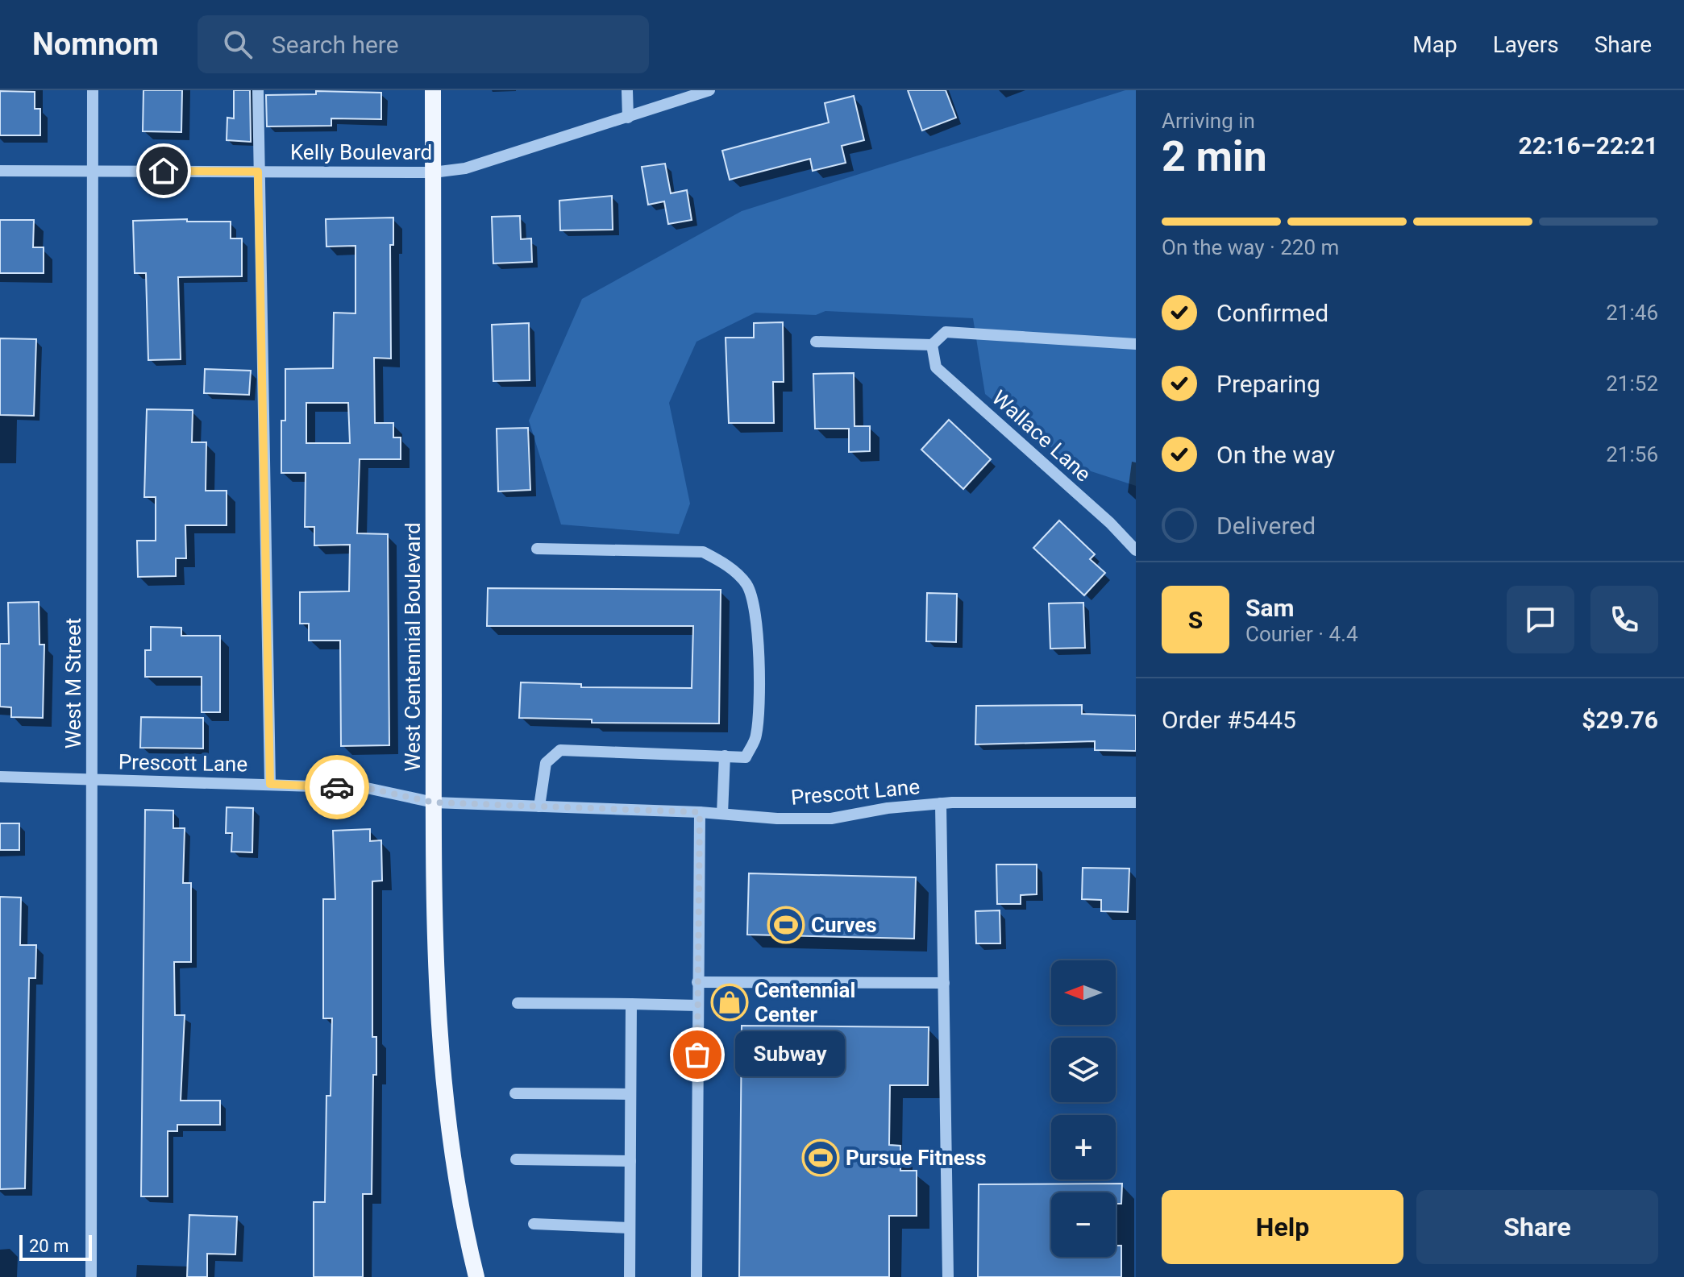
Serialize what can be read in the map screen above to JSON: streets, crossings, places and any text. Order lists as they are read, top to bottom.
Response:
{
  "streets": {
    "main road": ["West Centennial Boulevard"],
    "street": [
      "Kelly Boulevard",
      "Wallace Lane",
      "West M Street",
      "Prescott Lane"
    ]
  },
  "crossings": [
    ["Kelly Boulevard", "West Centennial Boulevard"],
    ["Kelly Boulevard", "West M Street"],
    ["West Centennial Boulevard", "Prescott Lane"],
    ["West M Street", "Prescott Lane"]
  ],
  "places": {
    "sports": ["Curves", "Pursue Fitness"],
    "shop": ["Centennial Center"],
    "other": ["Subway"]
  },
  "scale_bar": "20 m",
  "north": "left",
  "page": {
    "header": "Nomnom",
    "search": "Search here",
    "nav": ["Map", "Layers", "Share"],
    "heading": ["2 min", "Arriving in", "22:16–22:21"],
    "panel": [
      "Sam",
      "Courier · 4.4",
      "Order #5445",
      "$29.76"
    ],
    "bar": "On the way · 220 m",
    "list": [
      ["Confirmed", "21:46"],
      ["Preparing", "21:52"],
      ["On the way", "21:56"],
      "Delivered"
    ],
    "round": "S",
    "map_buttons": ["+", "−"],
    "bubble": "Subway",
    "buttons": ["Help", "Share"],
    "scale": "20 m"
  }
}
